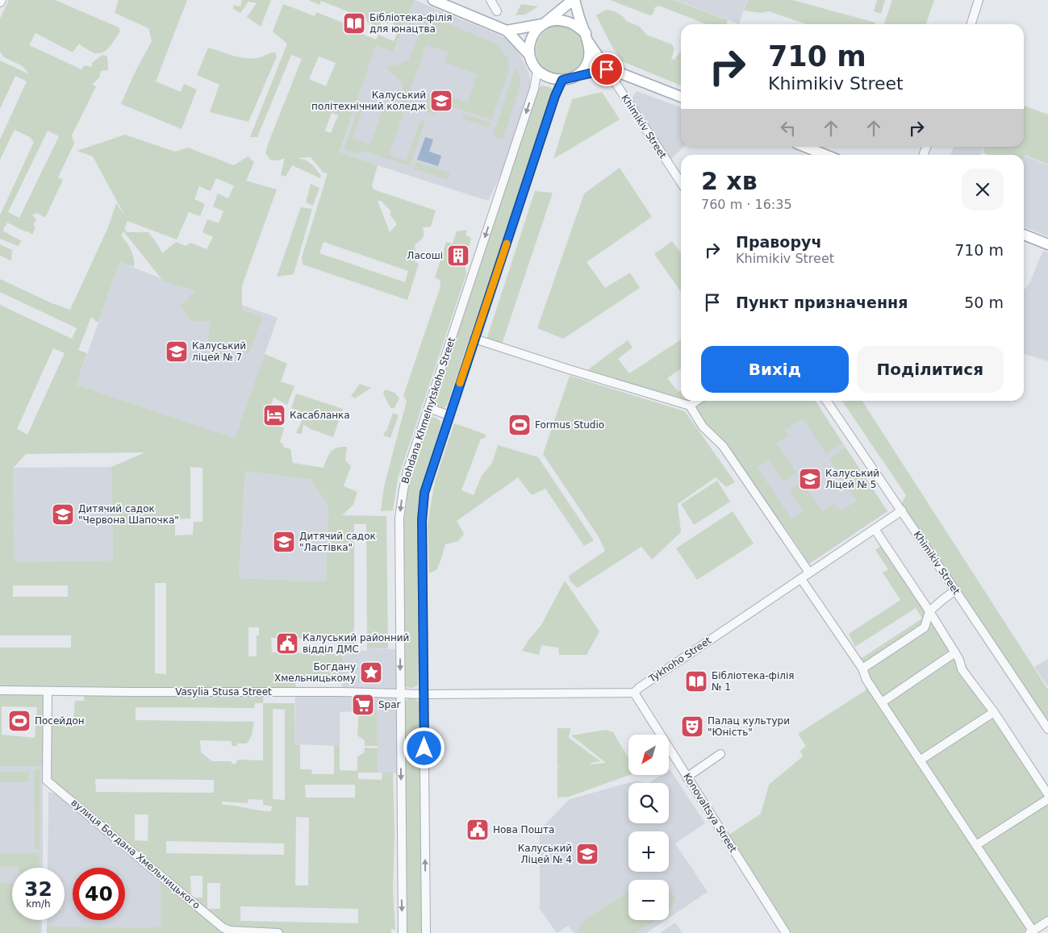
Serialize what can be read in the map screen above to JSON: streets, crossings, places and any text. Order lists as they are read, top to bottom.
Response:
{
  "streets": {
    "street": [
      "Khimikiv Street",
      "Bohdana Khmelnytskoho Street",
      "Tykhoho Street",
      "Vasylia Stusa Street",
      "Konovaltsya Street",
      "вулиця Богдана Хмельницького"
    ]
  },
  "crossings": [
    ["Khimikiv Street", "Tykhoho Street"],
    ["Bohdana Khmelnytskoho Street", "Vasylia Stusa Street"],
    ["Tykhoho Street", "Konovaltsya Street"],
    ["Vasylia Stusa Street", "вулиця Богдана Хмельницького"]
  ],
  "places": {
    "library": ["Бібліотека-філія для юнацтва", "Бібліотека-філія № 1"],
    "school or university": [
      "Калуський політехнічний коледж",
      "Калуський ліцей № 7",
      "Калуський Ліцей № 5",
      "Дитячий садок \"Червона Шапочка\"",
      "Дитячий садок \"Ластівка\"",
      "Калуський Ліцей № 4"
    ],
    "building": ["Ласоші"],
    "hotel": ["Касабланка"],
    "sports": ["Formus Studio", "Посейдон"],
    "public building": ["Калуський районний відділ ДМС", "Нова Пошта"],
    "place": ["Богдану Хмельницькому"],
    "supermarket": ["Spar"],
    "theatre": ["Палац культури \"Юність\""]
  },
  "north": "bottom left",
  "page": {
    "turn": ["710 m", "Khimikiv Street"],
    "heading": ["2 хв", "760 m · 16:35"],
    "list": [
      {
        "name": "Праворуч",
        "note": "Khimikiv Street",
        "value": "710 m"
      },
      {
        "name": "Пункт призначення",
        "value": "50 m"
      }
    ],
    "buttons": ["Вихід", "Поділитися"],
    "map_buttons": ["+", "−"],
    "speed": "32 km/h",
    "limit": "40"
  }
}
